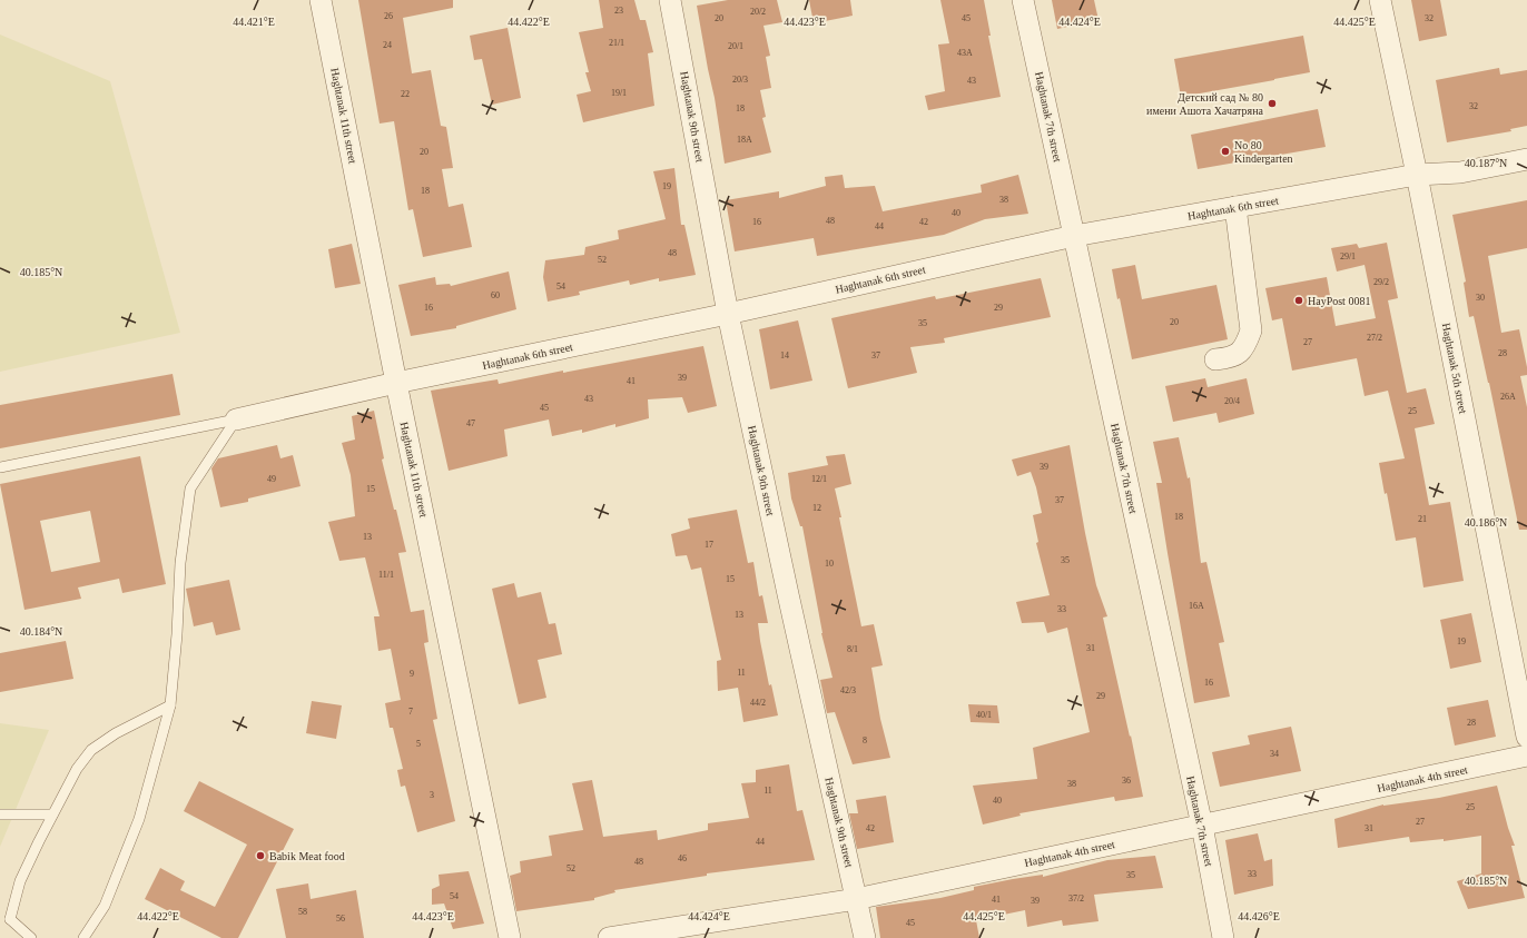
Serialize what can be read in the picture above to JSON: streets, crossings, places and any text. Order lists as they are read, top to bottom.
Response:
{
  "streets": {
    "street": [
      "Haghtanak 11th street",
      "Haghtanak 9th street",
      "Haghtanak 7th street",
      "Haghtanak 6th street",
      "Haghtanak 5th street",
      "Haghtanak 4th street"
    ]
  },
  "crossings": [
    ["Haghtanak 11th street", "Haghtanak 6th street"],
    ["Haghtanak 9th street", "Haghtanak 6th street"],
    ["Haghtanak 9th street", "Haghtanak 4th street"],
    ["Haghtanak 7th street", "Haghtanak 6th street"],
    ["Haghtanak 7th street", "Haghtanak 4th street"],
    ["Haghtanak 6th street", "Haghtanak 5th street"]
  ],
  "places": [
    "Детский сад № 80 имени Ашота Хачатряна",
    "No 80 Kindergarten",
    "HayPost 0081",
    "Babik Meat food"
  ],
  "house_numbers": [
    "23",
    "20/2",
    "26",
    "20",
    "45",
    "32",
    "21/1",
    "24",
    "20/1",
    "43А",
    "20/3",
    "43",
    "19/1",
    "22",
    "32",
    "18",
    "18А",
    "20",
    "19",
    "18",
    "38",
    "40",
    "48",
    "16",
    "42",
    "44",
    "48",
    "29/1",
    "52",
    "29/2",
    "54",
    "60",
    "30",
    "16",
    "29",
    "20",
    "35",
    "27/2",
    "27",
    "28",
    "14",
    "37",
    "39",
    "41",
    "26А",
    "43",
    "20/4",
    "45",
    "25",
    "47",
    "39",
    "49",
    "12/1",
    "15",
    "37",
    "12",
    "18",
    "21",
    "13",
    "17",
    "35",
    "10",
    "11/1",
    "15",
    "16А",
    "33",
    "13",
    "19",
    "31",
    "8/1",
    "11",
    "9",
    "16",
    "42/3",
    "29",
    "44/2",
    "7",
    "40/1",
    "28",
    "8",
    "5",
    "34",
    "36",
    "38",
    "11",
    "3",
    "40",
    "25",
    "27",
    "42",
    "31",
    "44",
    "46",
    "48",
    "52",
    "33",
    "35",
    "54",
    "37/2",
    "41",
    "39",
    "58",
    "56",
    "45"
  ],
  "coordinates": [
    "44.421°E",
    "44.422°E",
    "44.423°E",
    "44.424°E",
    "44.425°E",
    "40.187°N",
    "40.185°N",
    "40.186°N",
    "40.184°N",
    "44.426°E"
  ]
}
